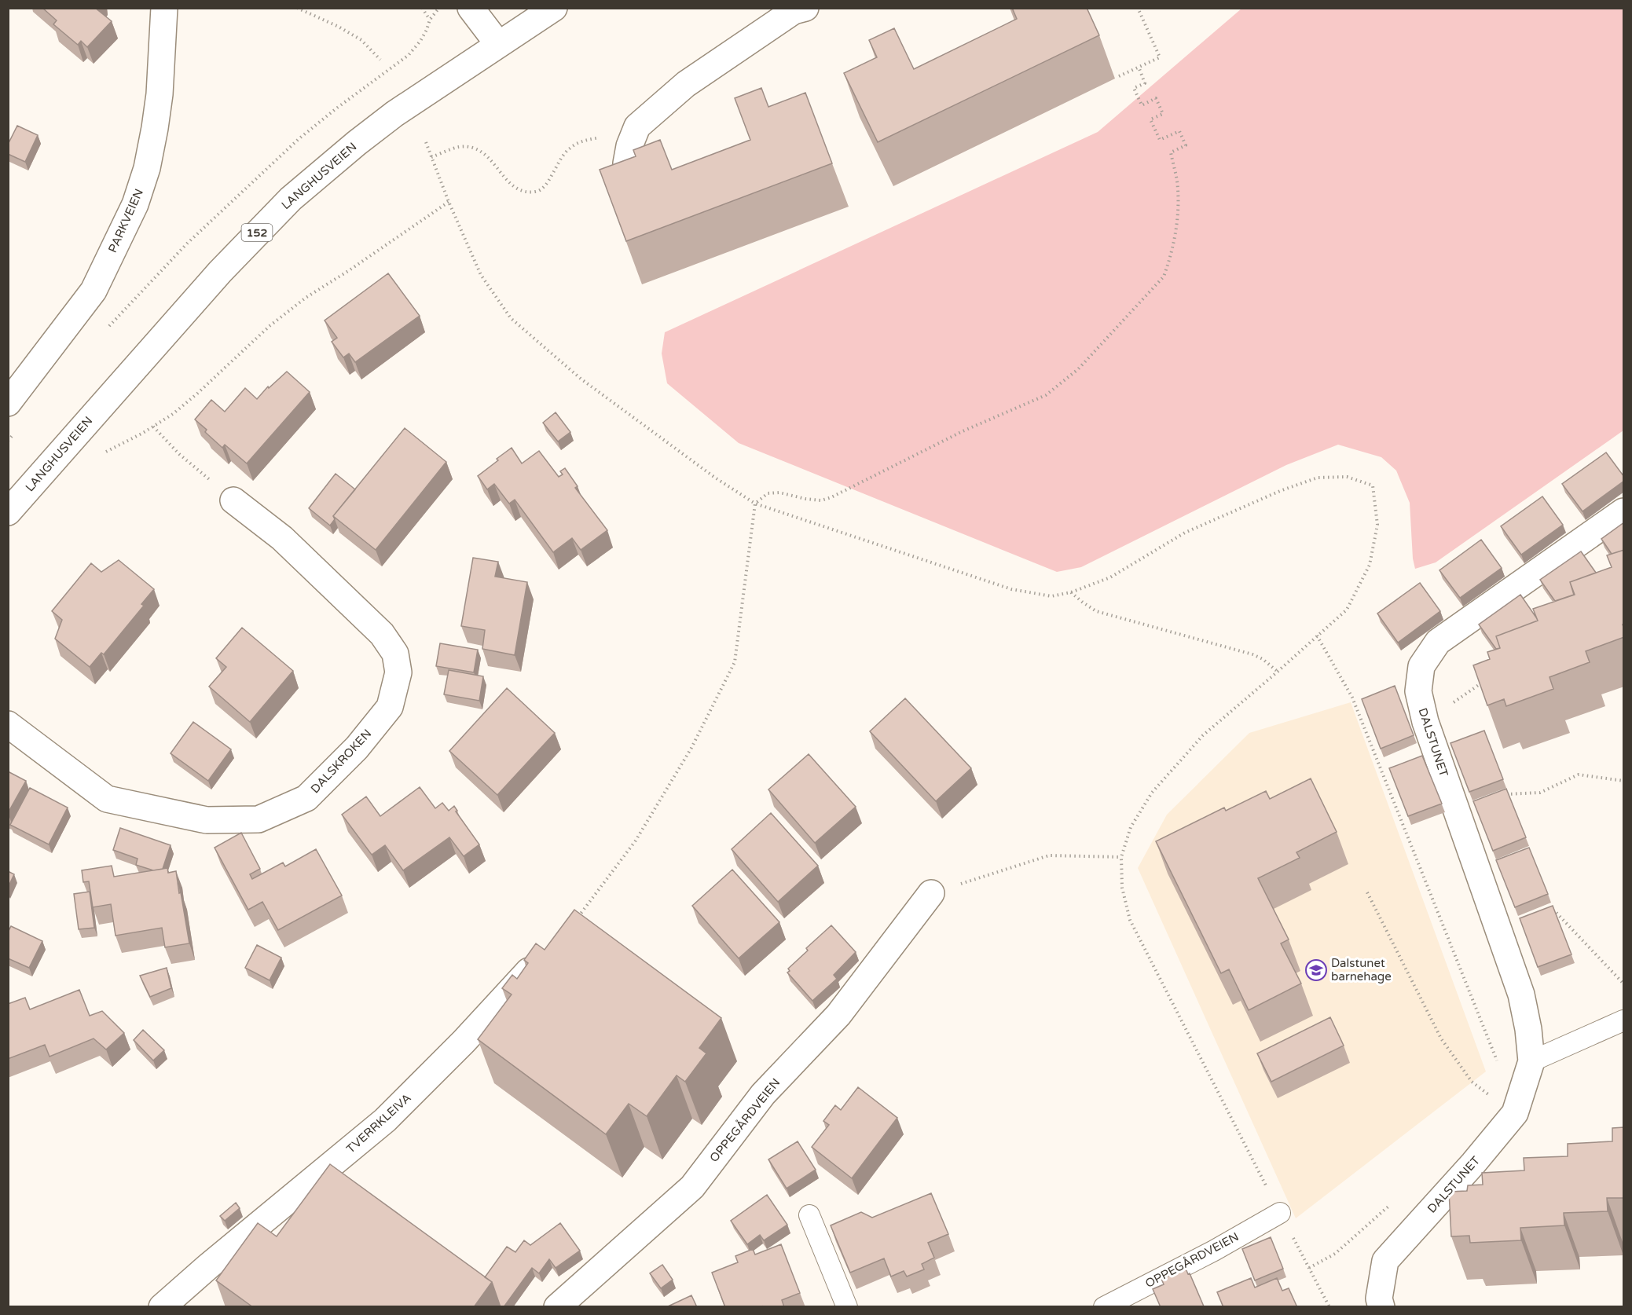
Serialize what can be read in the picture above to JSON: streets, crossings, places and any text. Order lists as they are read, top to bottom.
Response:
{
  "streets": {
    "street": [
      "LANGHUSVEIEN",
      "PARKVEIEN",
      "152",
      "DALSTUNET",
      "DALSKROKEN",
      "OPPEGÅRDVEIEN",
      "TVERRKLEIVA"
    ]
  },
  "places": {
    "school or university": ["Dalstunet barnehage"]
  }
}
